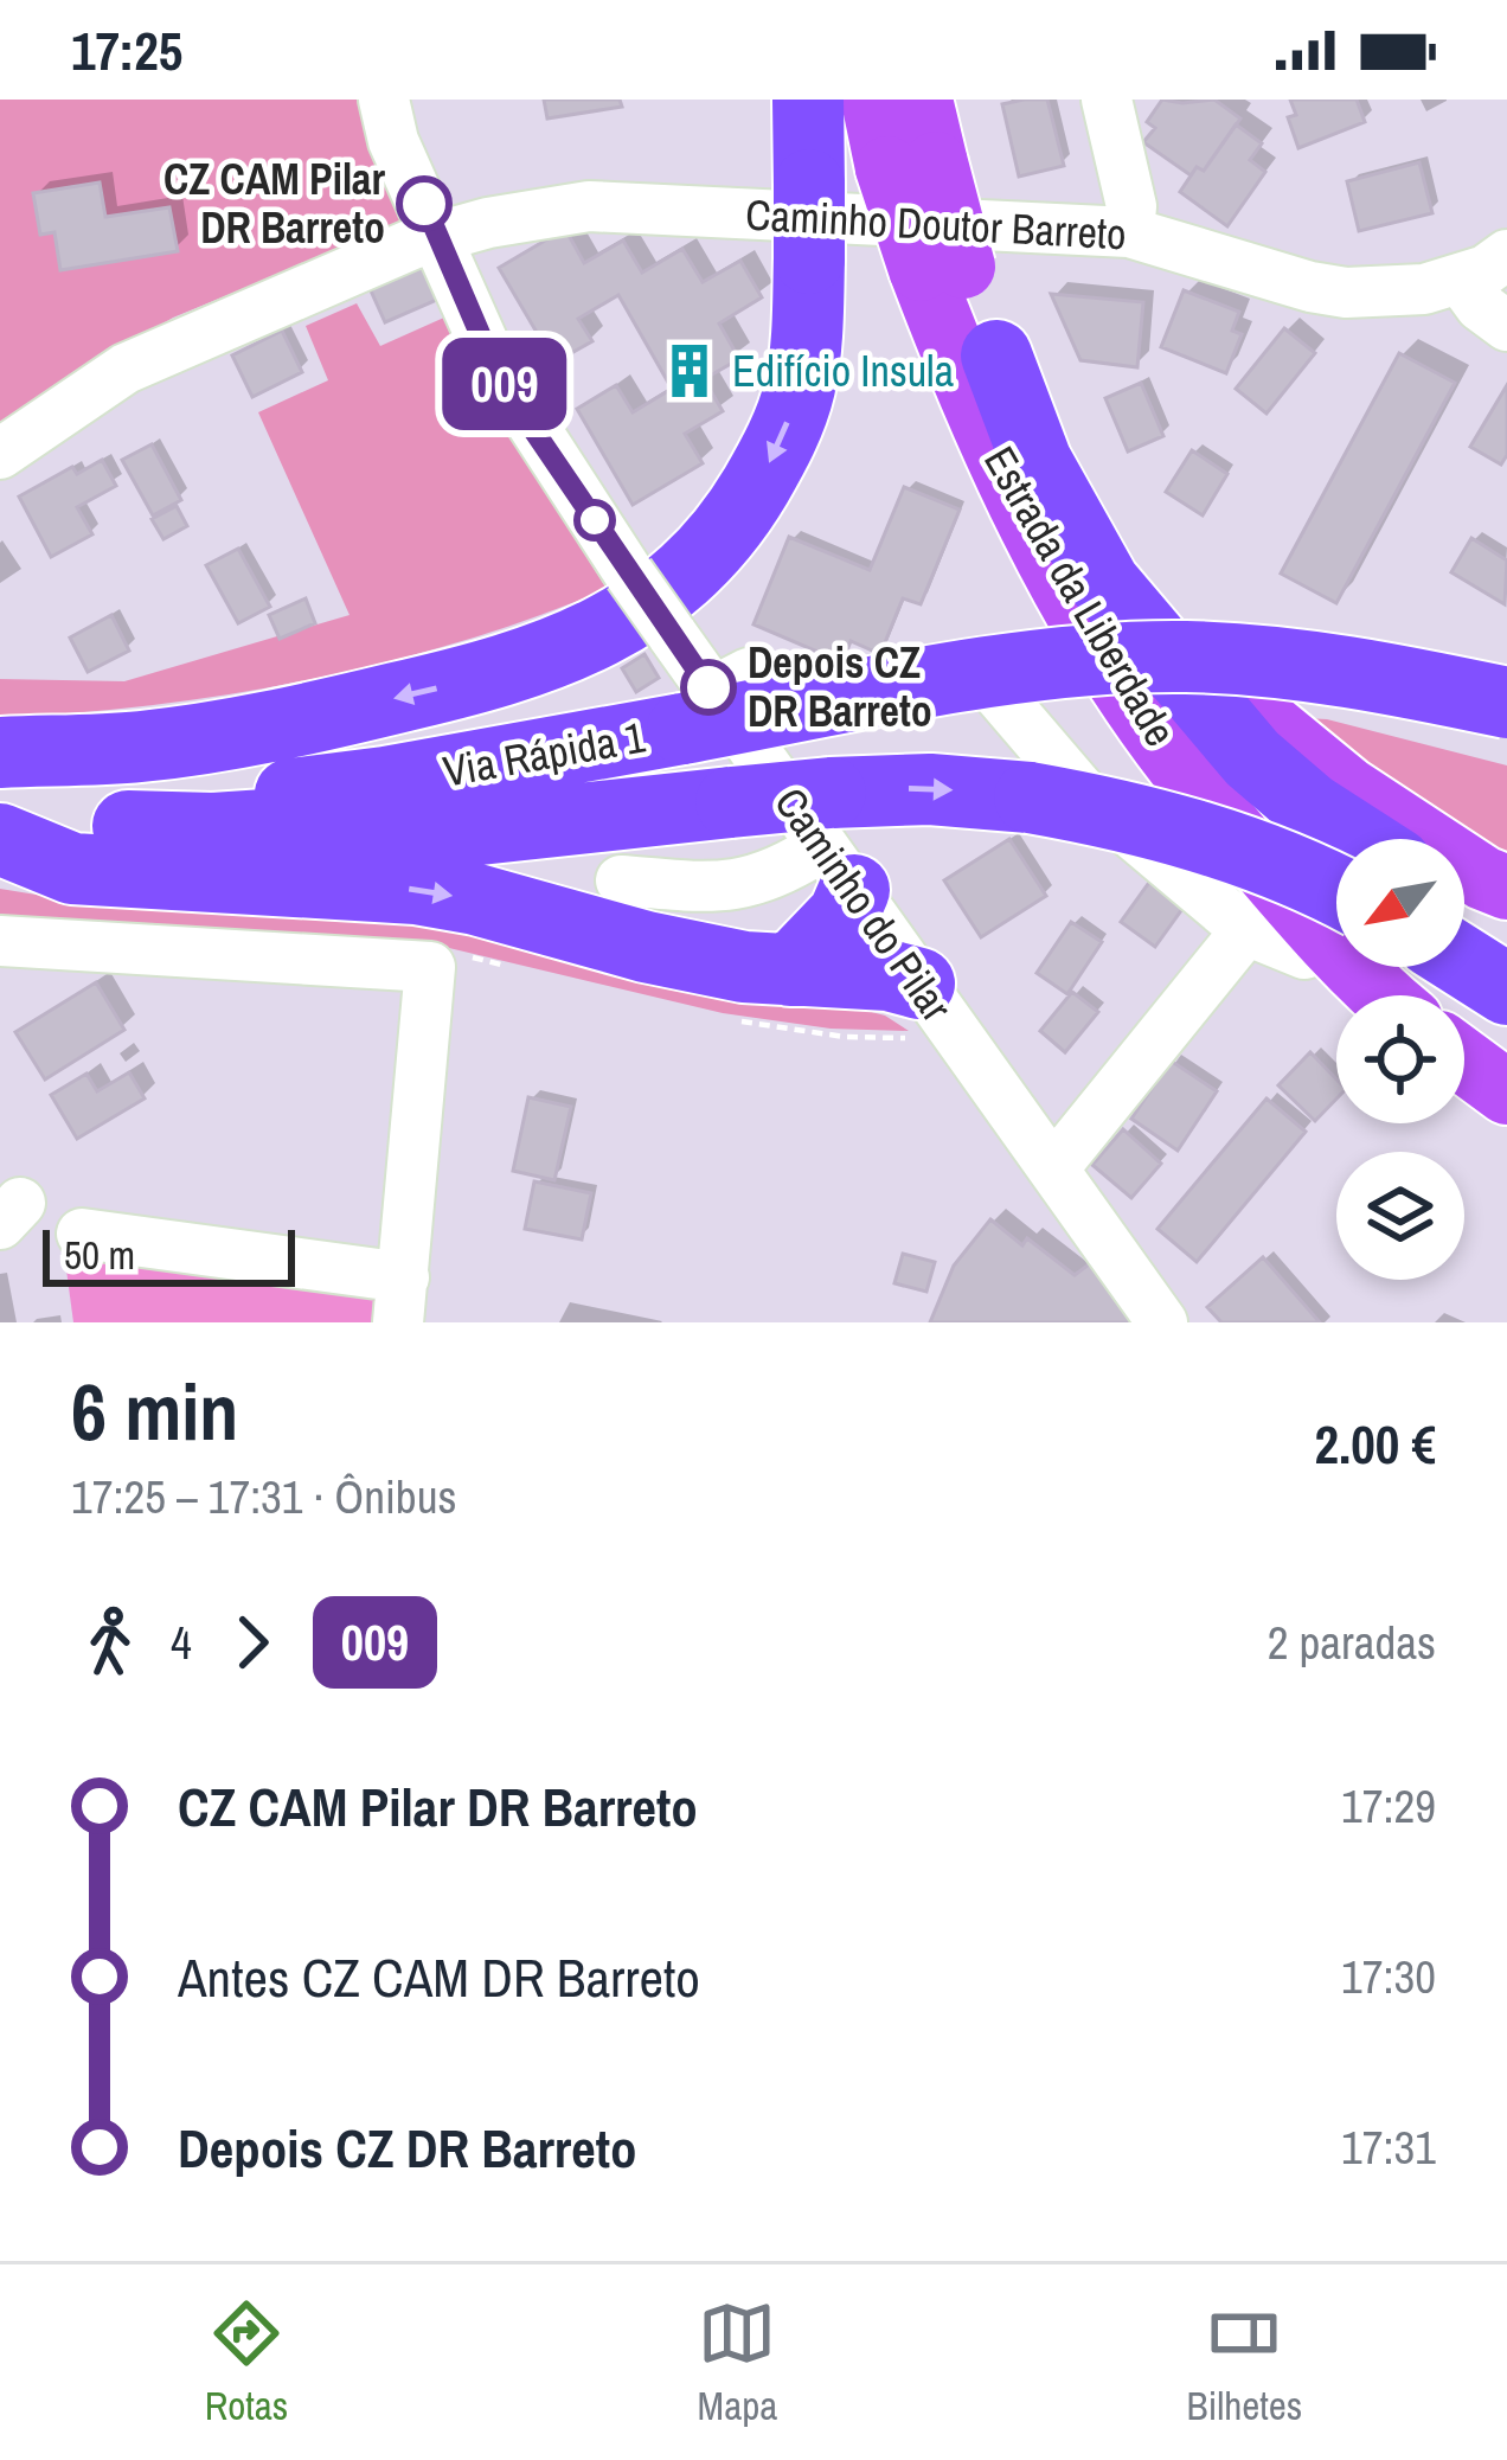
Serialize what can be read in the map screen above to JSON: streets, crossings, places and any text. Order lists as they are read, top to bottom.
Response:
{
  "streets": {
    "highway": ["Via Rápida 1"],
    "main road": ["Estrada da Liberdade"],
    "street": ["Caminho Doutor Barreto", "Caminho do Pilar"]
  },
  "crossings": [
    ["Caminho Doutor Barreto", "Caminho do Pilar"],
    ["Via Rápida 1", "Caminho do Pilar"]
  ],
  "places": {
    "other": ["CZ CAM Pilar DR Barreto", "Depois CZ DR Barreto"],
    "building": ["Edifício Insula"]
  },
  "lines": ["bus line 009"],
  "scale_bar": "50 m",
  "north": "bottom left",
  "page": {
    "status": "17:25",
    "on_map": "009",
    "scale": "50 m",
    "heading": ["6 min", "17:25 – 17:31 · Ônibus", "2.00 €"],
    "legs": ["4", "009", "2 paradas"],
    "list": [
      {
        "name": "CZ CAM Pilar DR Barreto",
        "value": "17:29"
      },
      {
        "name": "Antes CZ CAM DR Barreto",
        "value": "17:30"
      },
      {
        "name": "Depois CZ DR Barreto",
        "value": "17:31"
      }
    ],
    "tabs": ["Rotas", "Mapa", "Bilhetes"]
  }
}
